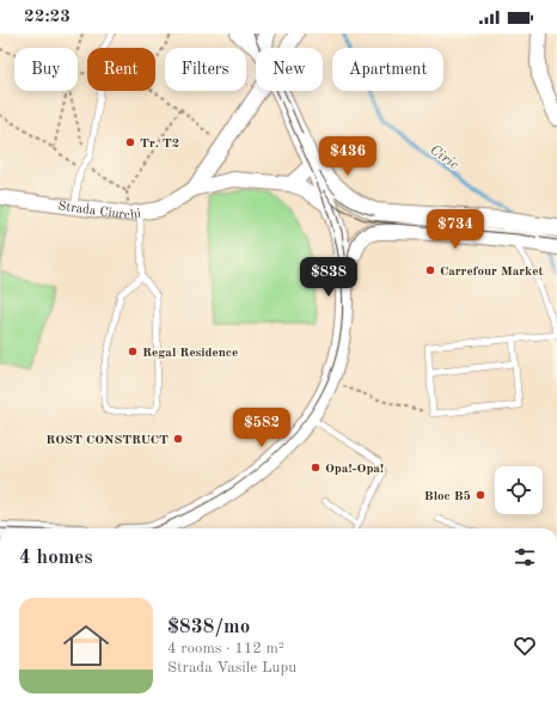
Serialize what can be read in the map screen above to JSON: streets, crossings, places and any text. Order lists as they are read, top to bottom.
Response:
{
  "streets": {
    "street": ["Strada Ciurchi"]
  },
  "water": ["Ciric"],
  "places": [
    "Tr. T2",
    "Carrefour Market",
    "Regal Residence",
    "ROST CONSTRUCT",
    "Opa!-Opa!",
    "Bloc B5"
  ],
  "page": {
    "status": "22:23",
    "chip": [
      "Buy",
      "Rent",
      "Filters",
      "New",
      "Apartment"
    ],
    "price": [
      "$436",
      "$734",
      "$838",
      "$582"
    ],
    "heading": "4 homes",
    "list": [
      {
        "name": "$838/mo",
        "note": "4 rooms · 112 m² · Strada Vasile Lupu"
      }
    ]
  }
}
